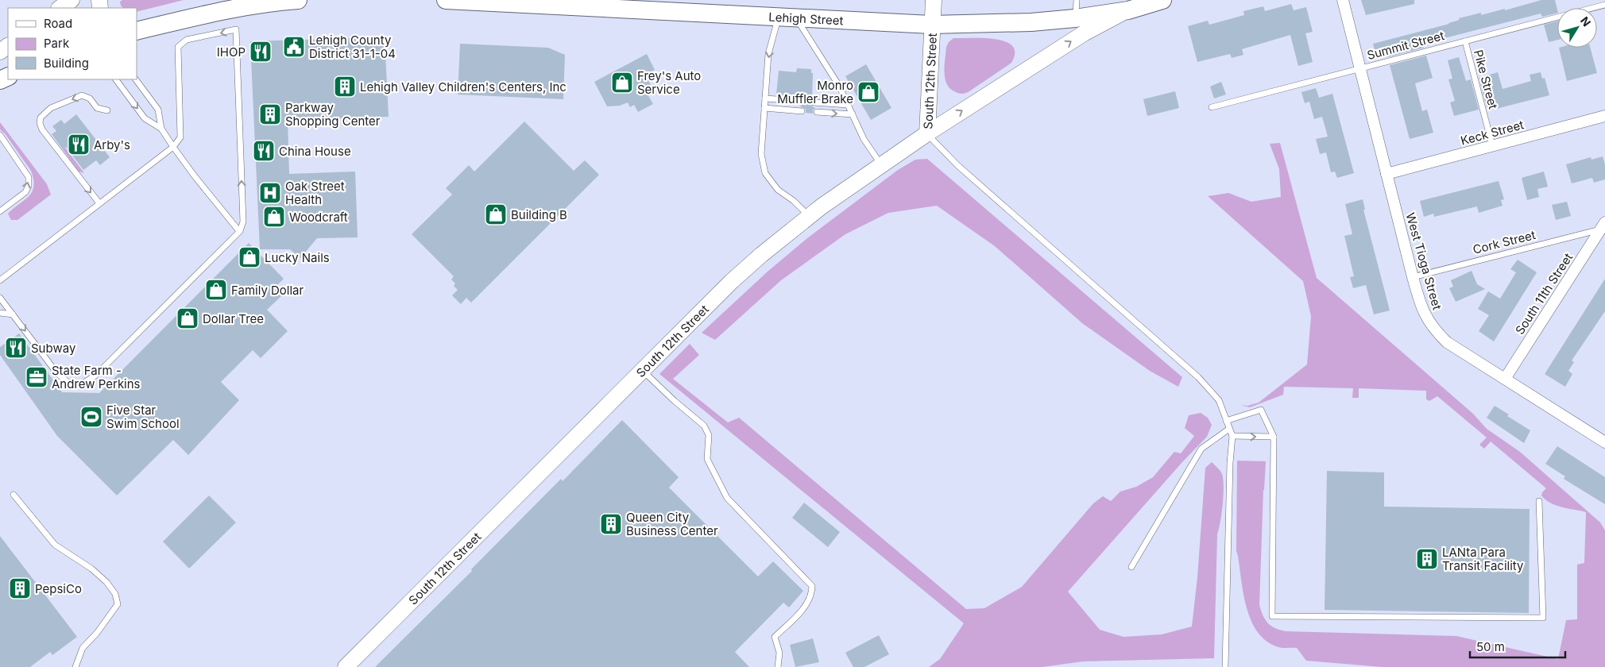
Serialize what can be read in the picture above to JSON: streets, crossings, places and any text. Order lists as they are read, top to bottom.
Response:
{
  "streets": {
    "main road": ["Lehigh Street"],
    "street": [
      "South 12th Street",
      "Keck Street",
      "West Tioga Street",
      "South 11th Street"
    ],
    "lane": ["Summit Street", "Pike Street", "Cork Street"]
  },
  "crossings": [
    ["Lehigh Street", "South 12th Street"],
    ["Summit Street", "Pike Street"],
    ["Summit Street", "West Tioga Street"],
    ["Pike Street", "Keck Street"],
    ["Keck Street", "West Tioga Street"],
    ["Cork Street", "West Tioga Street"],
    ["Cork Street", "South 11th Street"],
    ["West Tioga Street", "South 11th Street"]
  ],
  "places": {
    "public building": ["Lehigh County District 31-1-04"],
    "restaurant": [
      "IHOP",
      "Arby's",
      "China House",
      "Subway"
    ],
    "shop": [
      "Frey's Auto Service",
      "Monro Muffler Brake",
      "Building B",
      "Woodcraft",
      "Lucky Nails",
      "Family Dollar",
      "Dollar Tree"
    ],
    "building": [
      "Lehigh Valley Children's Centers, Inc",
      "Parkway Shopping Center",
      "Queen City Business Center",
      "LANta Para Transit Facility",
      "PepsiCo"
    ],
    "hospital": ["Oak Street Health"],
    "office": ["State Farm - Andrew Perkins"],
    "sports": ["Five Star Swim School"]
  },
  "legend": ["Road", "Park", "Building"],
  "scale_bar": "50 m",
  "north": "top right"
}
